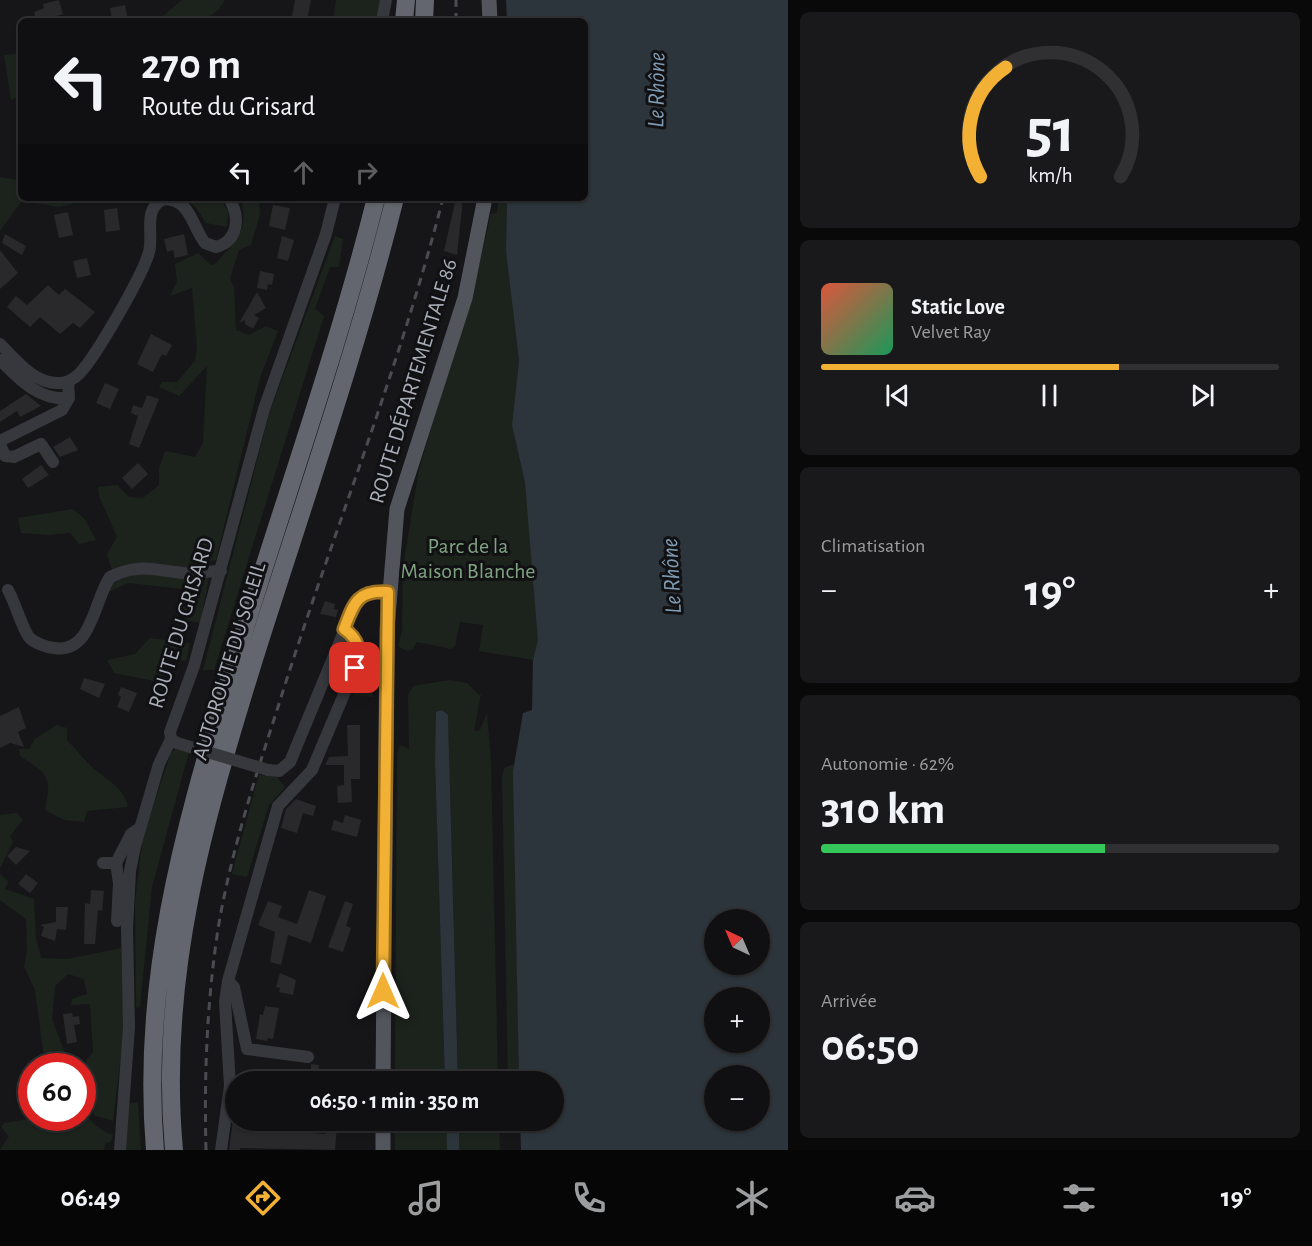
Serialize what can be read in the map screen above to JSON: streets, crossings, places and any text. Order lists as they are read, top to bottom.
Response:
{
  "streets": {
    "highway": ["AUTOROUTE DU SOLEIL"],
    "main road": ["ROUTE DÉPARTEMENTALE 86"],
    "street": ["ROUTE DU GRISARD"]
  },
  "crossings": [
    ["ROUTE DÉPARTEMENTALE 86", "ROUTE DU GRISARD"]
  ],
  "water": ["Le Rhône"],
  "parks": ["Parc de la Maison Blanche"],
  "north": "top left",
  "page": {
    "turn": ["270 m", "Route du Grisard"],
    "song": ["Static Love", "Velvet Ray"],
    "tile": [
      "Climatisation",
      ["Autonomie · 62%", "310 km"],
      ["Arrivée", "06:50"]
    ],
    "heat": ["−", "19°", "+"],
    "map_buttons": ["+", "−"],
    "limit": "60",
    "trip": "06:50 · 1 min · 350 m",
    "tabs": ["06:49", "19°"],
    "gauge": ["51", "km/h"]
  }
}
